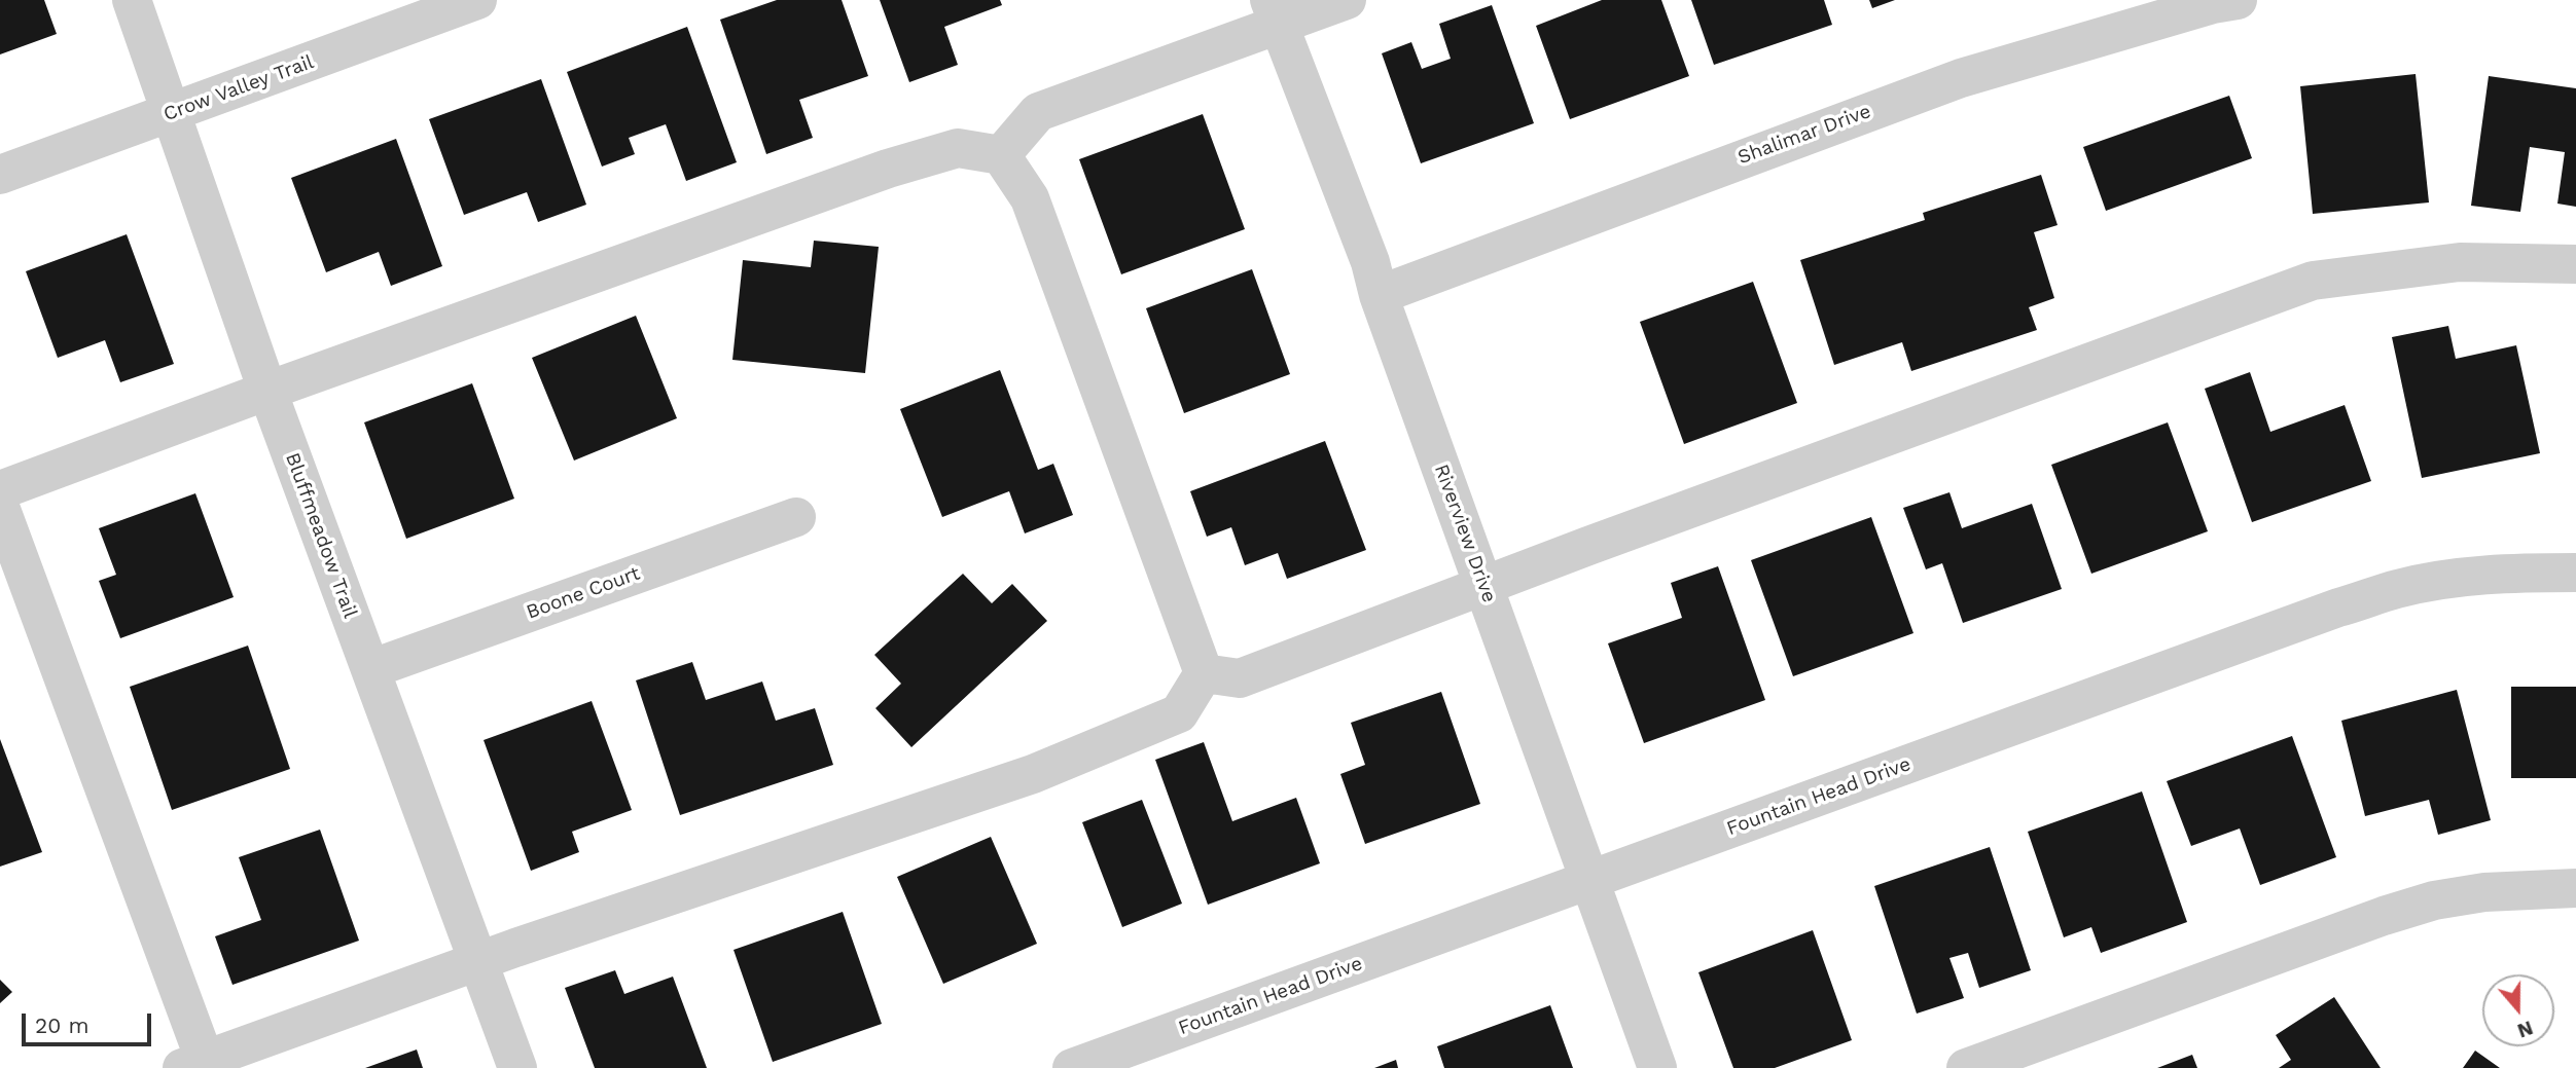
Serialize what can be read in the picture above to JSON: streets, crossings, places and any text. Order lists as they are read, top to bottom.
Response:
{
  "streets": {
    "street": [
      "Crow Valley Trail",
      "Shalimar Drive",
      "Riverview Drive",
      "Bluffmeadow Trail",
      "Boone Court",
      "Fountain Head Drive"
    ]
  },
  "crossings": [
    ["Crow Valley Trail", "Bluffmeadow Trail"],
    ["Shalimar Drive", "Riverview Drive"],
    ["Riverview Drive", "Fountain Head Drive"],
    ["Bluffmeadow Trail", "Boone Court"]
  ],
  "scale_bar": "20 m",
  "north": "bottom"
}
